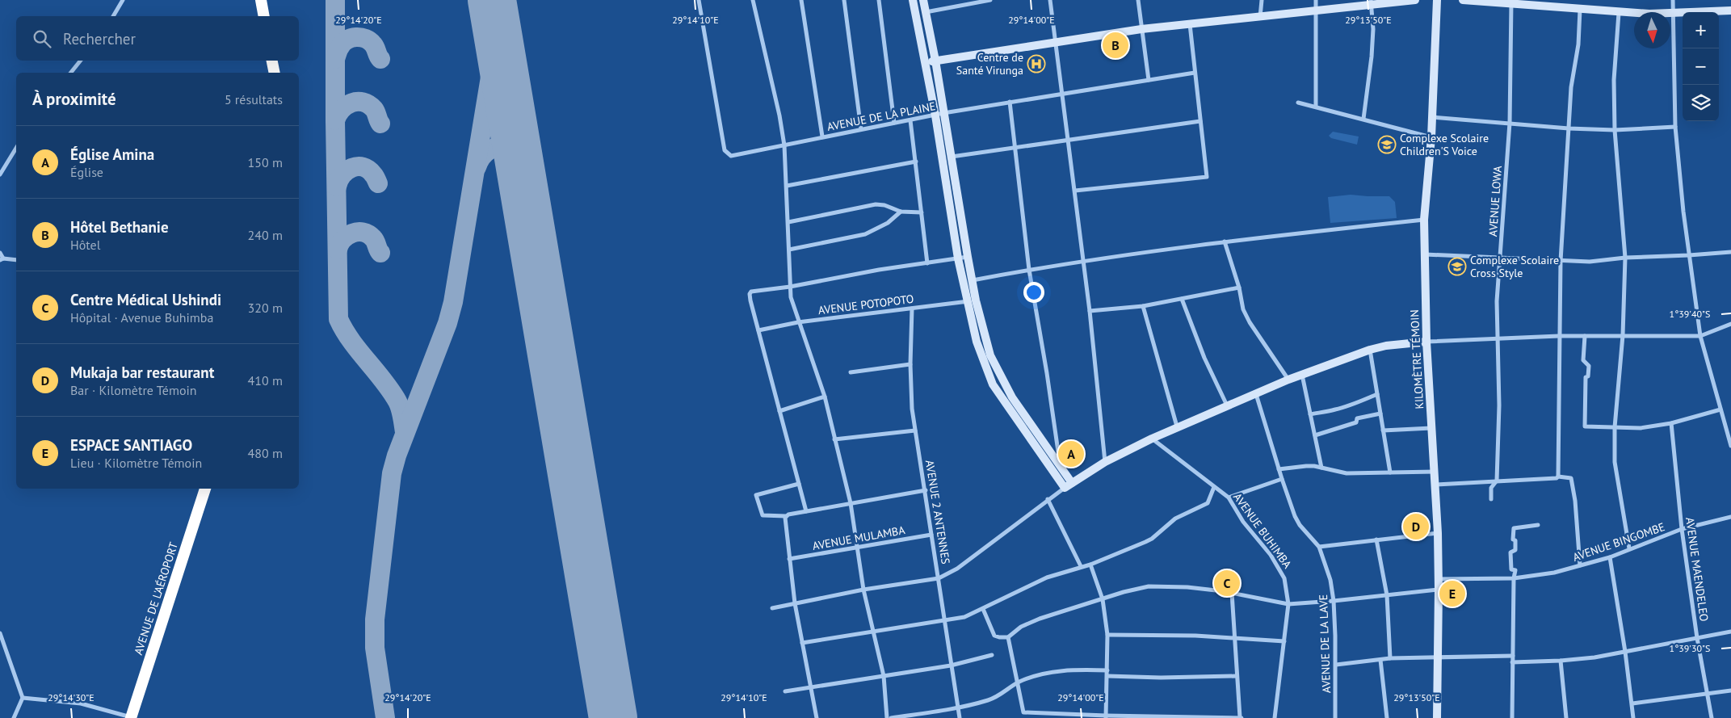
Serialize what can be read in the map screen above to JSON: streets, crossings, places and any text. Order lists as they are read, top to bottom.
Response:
{
  "streets": {
    "highway": ["AVENUE DE L'AÉROPORT"],
    "main road": ["KILOMÈTRE TÉMOIN"],
    "street": [
      "AVENUE DE LA PLAINE",
      "AVENUE LOWA",
      "AVENUE POTOPOTO",
      "AVENUE 2 ANTENNES",
      "AVENUE BUHIMBA",
      "AVENUE MULAMBA",
      "AVENUE BINGOMBE",
      "AVENUE MAENDELEO",
      "AVENUE DE LA LAVE"
    ]
  },
  "crossings": [
    ["AVENUE POTOPOTO", "AVENUE 2 ANTENNES"],
    ["KILOMÈTRE TÉMOIN", "AVENUE BINGOMBE"],
    ["AVENUE 2 ANTENNES", "AVENUE MULAMBA"],
    ["AVENUE BINGOMBE", "AVENUE MAENDELEO"]
  ],
  "places": {
    "hospital": ["Centre de Santé Virunga"],
    "school or university": ["Complexe Scolaire Children'S Voice", "Complexe Scolaire Cross Style"]
  },
  "north": "bottom",
  "page": {
    "map_buttons": ["+", "−"],
    "search": "Rechercher",
    "pins": [
      "B",
      "A",
      "D",
      "C",
      "E"
    ],
    "heading": ["À proximité", "5 résultats"],
    "list": [
      {
        "mark": "A",
        "name": "Église Amina",
        "note": "Église",
        "value": "150 m"
      },
      {
        "mark": "B",
        "name": "Hôtel Bethanie",
        "note": "Hôtel",
        "value": "240 m"
      },
      {
        "mark": "C",
        "name": "Centre Médical Ushindi",
        "note": "Hôpital · Avenue Buhimba",
        "value": "320 m"
      },
      {
        "mark": "D",
        "name": "Mukaja bar restaurant",
        "note": "Bar · Kilomètre Témoin",
        "value": "410 m"
      },
      {
        "mark": "E",
        "name": "ESPACE SANTIAGO",
        "note": "Lieu · Kilomètre Témoin",
        "value": "480 m"
      }
    ]
  },
  "coordinates": [
    "29°14'20\"E",
    "29°14'10\"E",
    "29°14'00\"E",
    "29°13'50\"E",
    "1°39'40\"S",
    "1°39'30\"S",
    "29°14'30\"E"
  ]
}
